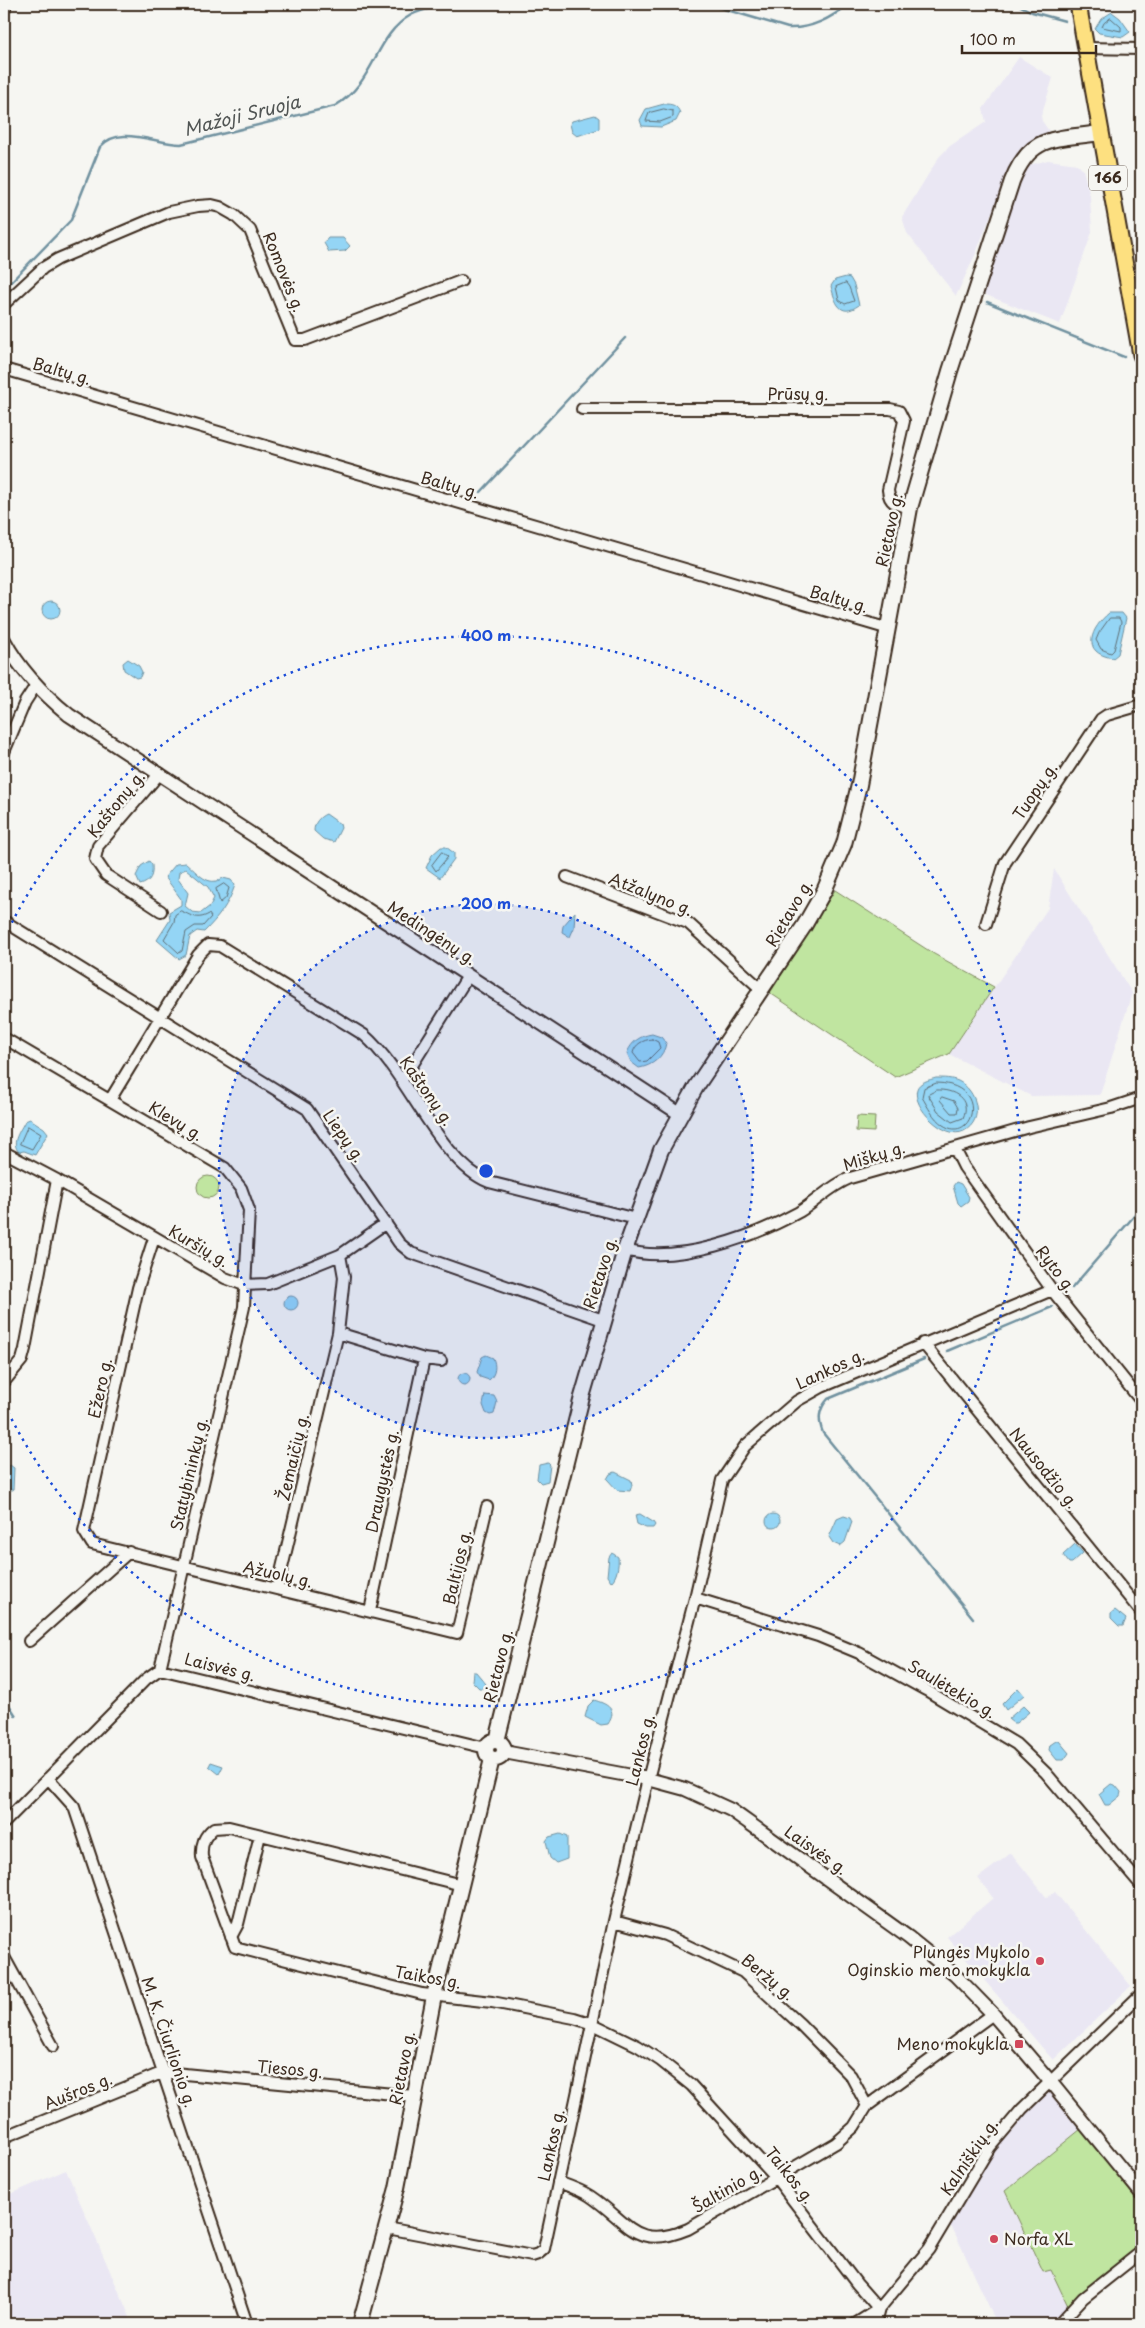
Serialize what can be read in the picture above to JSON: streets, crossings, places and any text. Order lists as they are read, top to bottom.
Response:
{
  "streets": {
    "main road": ["166", "Rietavo g."],
    "street": [
      "Romovės g.",
      "Baltų g.",
      "Prūsų g.",
      "Tuopų g.",
      "Kaštonų g.",
      "Atžalyno g.",
      "Medingėnų g.",
      "Klevų g.",
      "Liepų g.",
      "Miškų g.",
      "Kuršių g.",
      "Ryto g.",
      "Lankos g.",
      "Ežero g.",
      "Žemaičių g.",
      "Nausodžio g.",
      "Statybininkų g.",
      "Draugystės g.",
      "Baltijos g.",
      "Ąžuolų g.",
      "Laisvės g.",
      "Saulėtekio g.",
      "Taikos g.",
      "Beržų g.",
      "M. K. Čiurlionio g.",
      "Tiesos g.",
      "Aušros g.",
      "Kalniškių g.",
      "Šaltinio g."
    ]
  },
  "crossings": [
    ["166", "Rietavo g."],
    ["Baltų g.", "Rietavo g."],
    ["Prūsų g.", "Rietavo g."],
    ["Rietavo g.", "Kaštonų g."],
    ["Rietavo g.", "Atžalyno g."],
    ["Rietavo g.", "Medingėnų g."],
    ["Rietavo g.", "Liepų g."],
    ["Rietavo g.", "Miškų g."],
    ["Rietavo g.", "Lankos g."],
    ["Rietavo g.", "Laisvės g."],
    ["Rietavo g.", "Taikos g."],
    ["Rietavo g.", "Tiesos g."],
    ["Kaštonų g.", "Medingėnų g."],
    ["Kaštonų g.", "Liepų g."],
    ["Klevų g.", "Kuršių g."],
    ["Klevų g.", "Statybininkų g."],
    ["Liepų g.", "Kuršių g."],
    ["Miškų g.", "Ryto g."],
    ["Kuršių g.", "Ežero g."],
    ["Kuršių g.", "Žemaičių g."],
    ["Kuršių g.", "Statybininkų g."],
    ["Ryto g.", "Lankos g."],
    ["Lankos g.", "Nausodžio g."],
    ["Lankos g.", "Laisvės g."],
    ["Lankos g.", "Saulėtekio g."],
    ["Lankos g.", "Taikos g."],
    ["Lankos g.", "Beržų g."],
    ["Lankos g.", "Šaltinio g."],
    ["Ežero g.", "Ąžuolų g."],
    ["Žemaičių g.", "Ąžuolų g."],
    ["Statybininkų g.", "Ąžuolų g."],
    ["Statybininkų g.", "Laisvės g."],
    ["Draugystės g.", "Ąžuolų g."],
    ["Baltijos g.", "Ąžuolų g."],
    ["Laisvės g.", "M. K. Čiurlionio g."],
    ["Laisvės g.", "Kalniškių g."],
    ["Laisvės g.", "Šaltinio g."],
    ["Taikos g.", "Kalniškių g."],
    ["Taikos g.", "Šaltinio g."],
    ["Beržų g.", "Šaltinio g."],
    ["M. K. Čiurlionio g.", "Tiesos g."],
    ["M. K. Čiurlionio g.", "Aušros g."],
    ["Tiesos g.", "Aušros g."]
  ],
  "water": ["Mažoji Sruoja"],
  "places": {
    "other": ["Plungės Mykolo Oginskio meno mokykla", "Norfa XL"],
    "transit": ["Meno mokykla"]
  },
  "scale_bar": "100 m",
  "rings": ["400 m", "200 m"]
}
